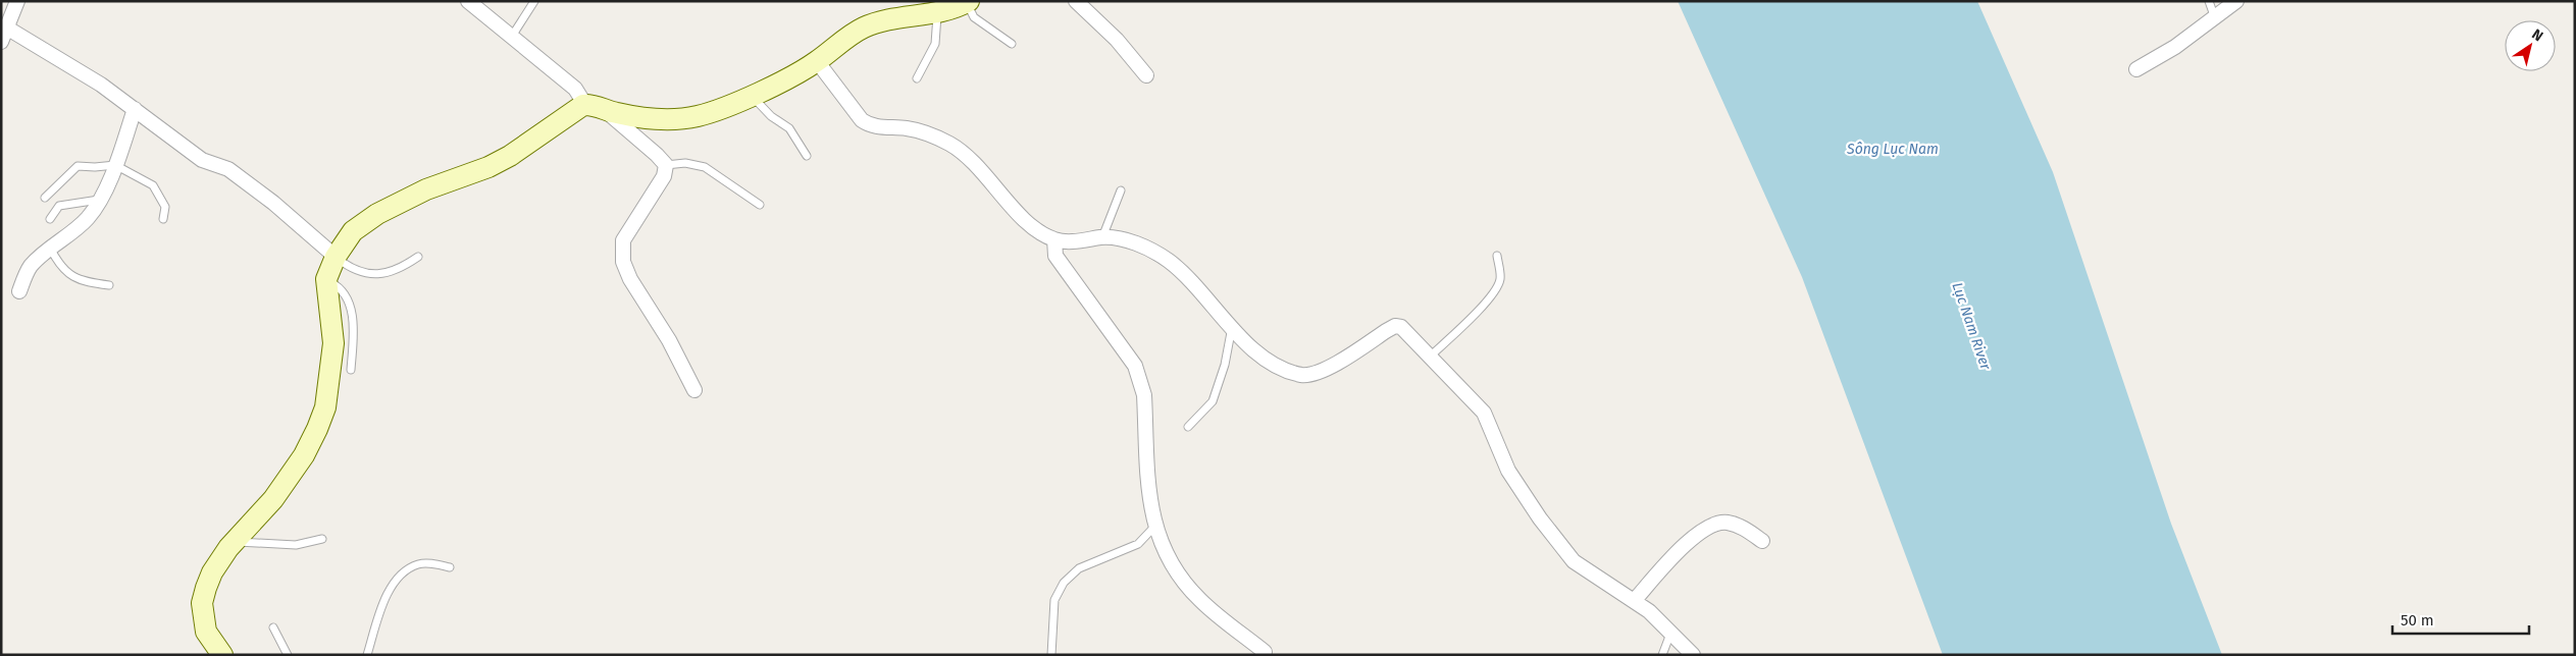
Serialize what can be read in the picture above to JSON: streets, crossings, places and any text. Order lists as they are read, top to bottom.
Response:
{
  "water": ["Sông Lục Nam", "Lục Nam River"],
  "scale_bar": "50 m",
  "north": "top right"
}
